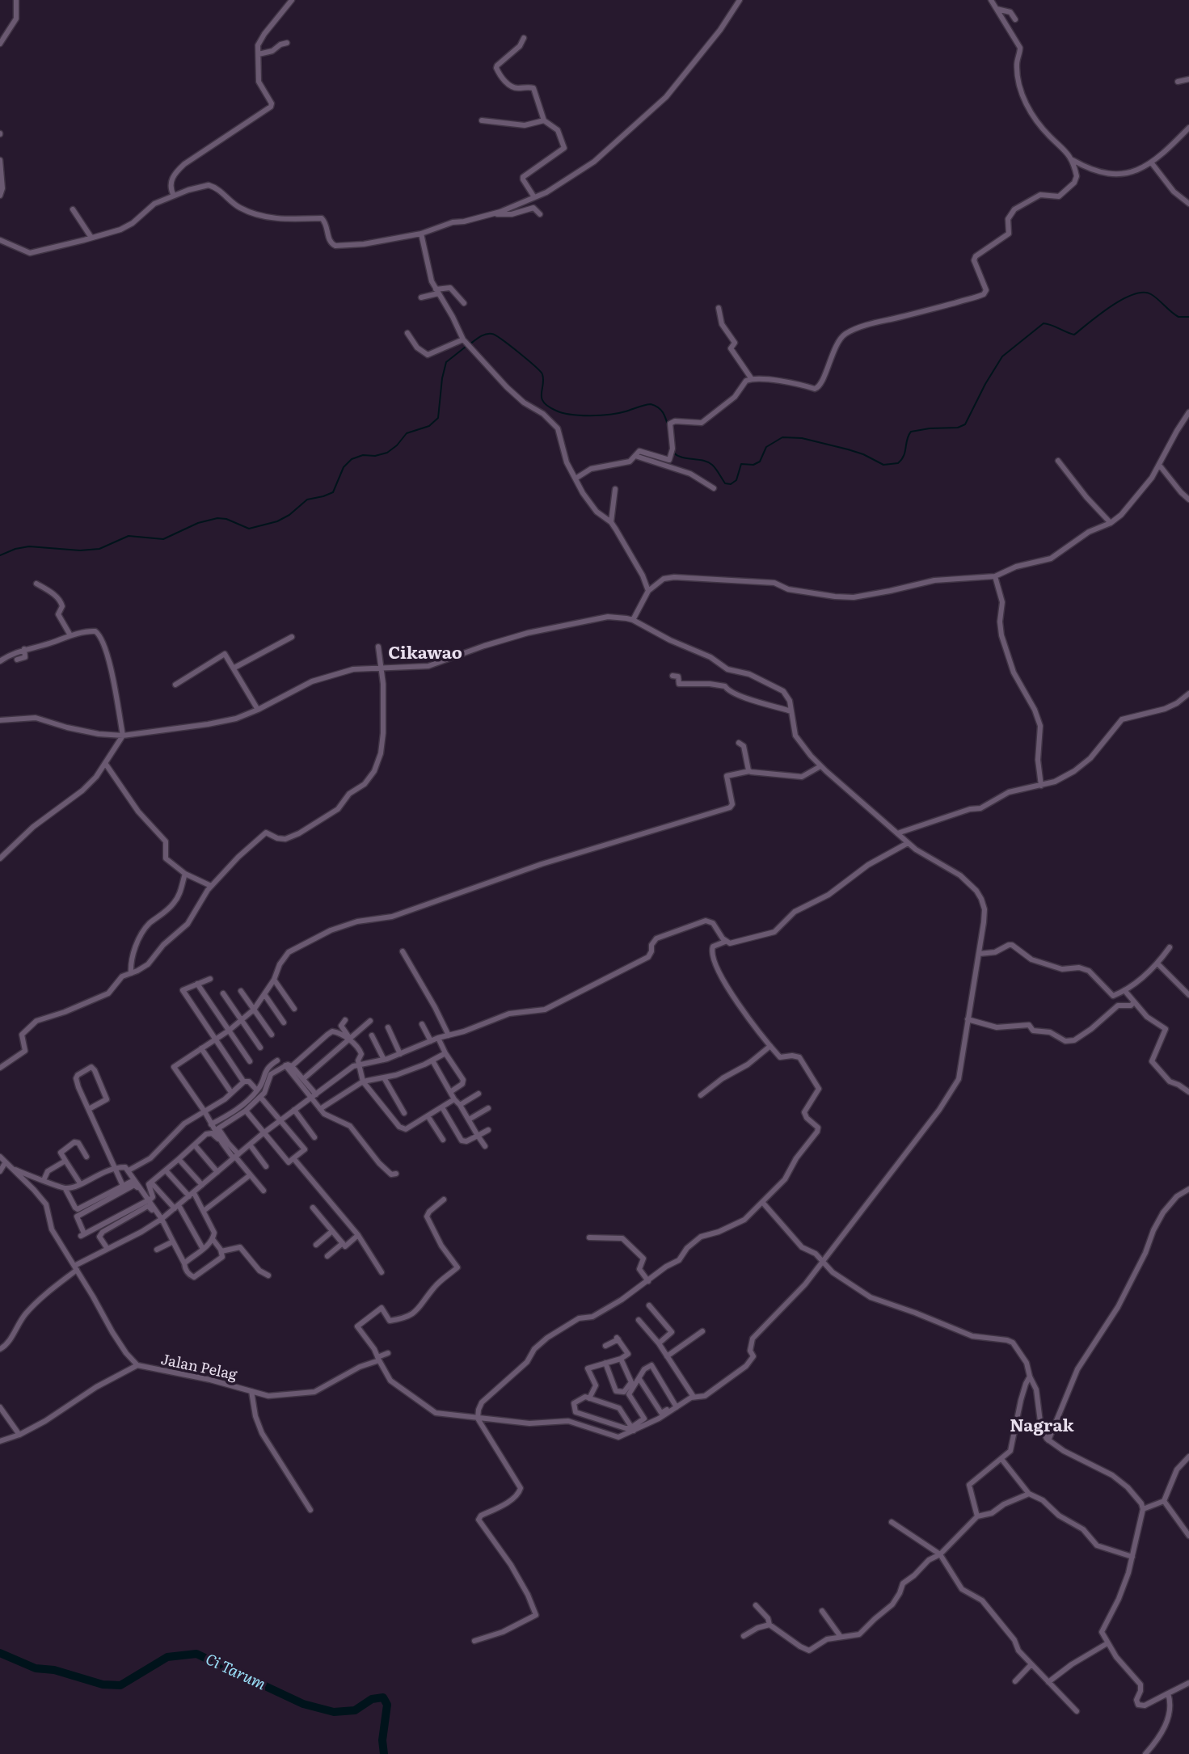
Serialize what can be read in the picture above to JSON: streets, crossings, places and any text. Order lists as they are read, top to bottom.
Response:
{
  "streets": {
    "street": ["Jalan Pelag"]
  },
  "districts": ["Cikawao", "Nagrak"],
  "water": ["Ci Tarum"]
}
